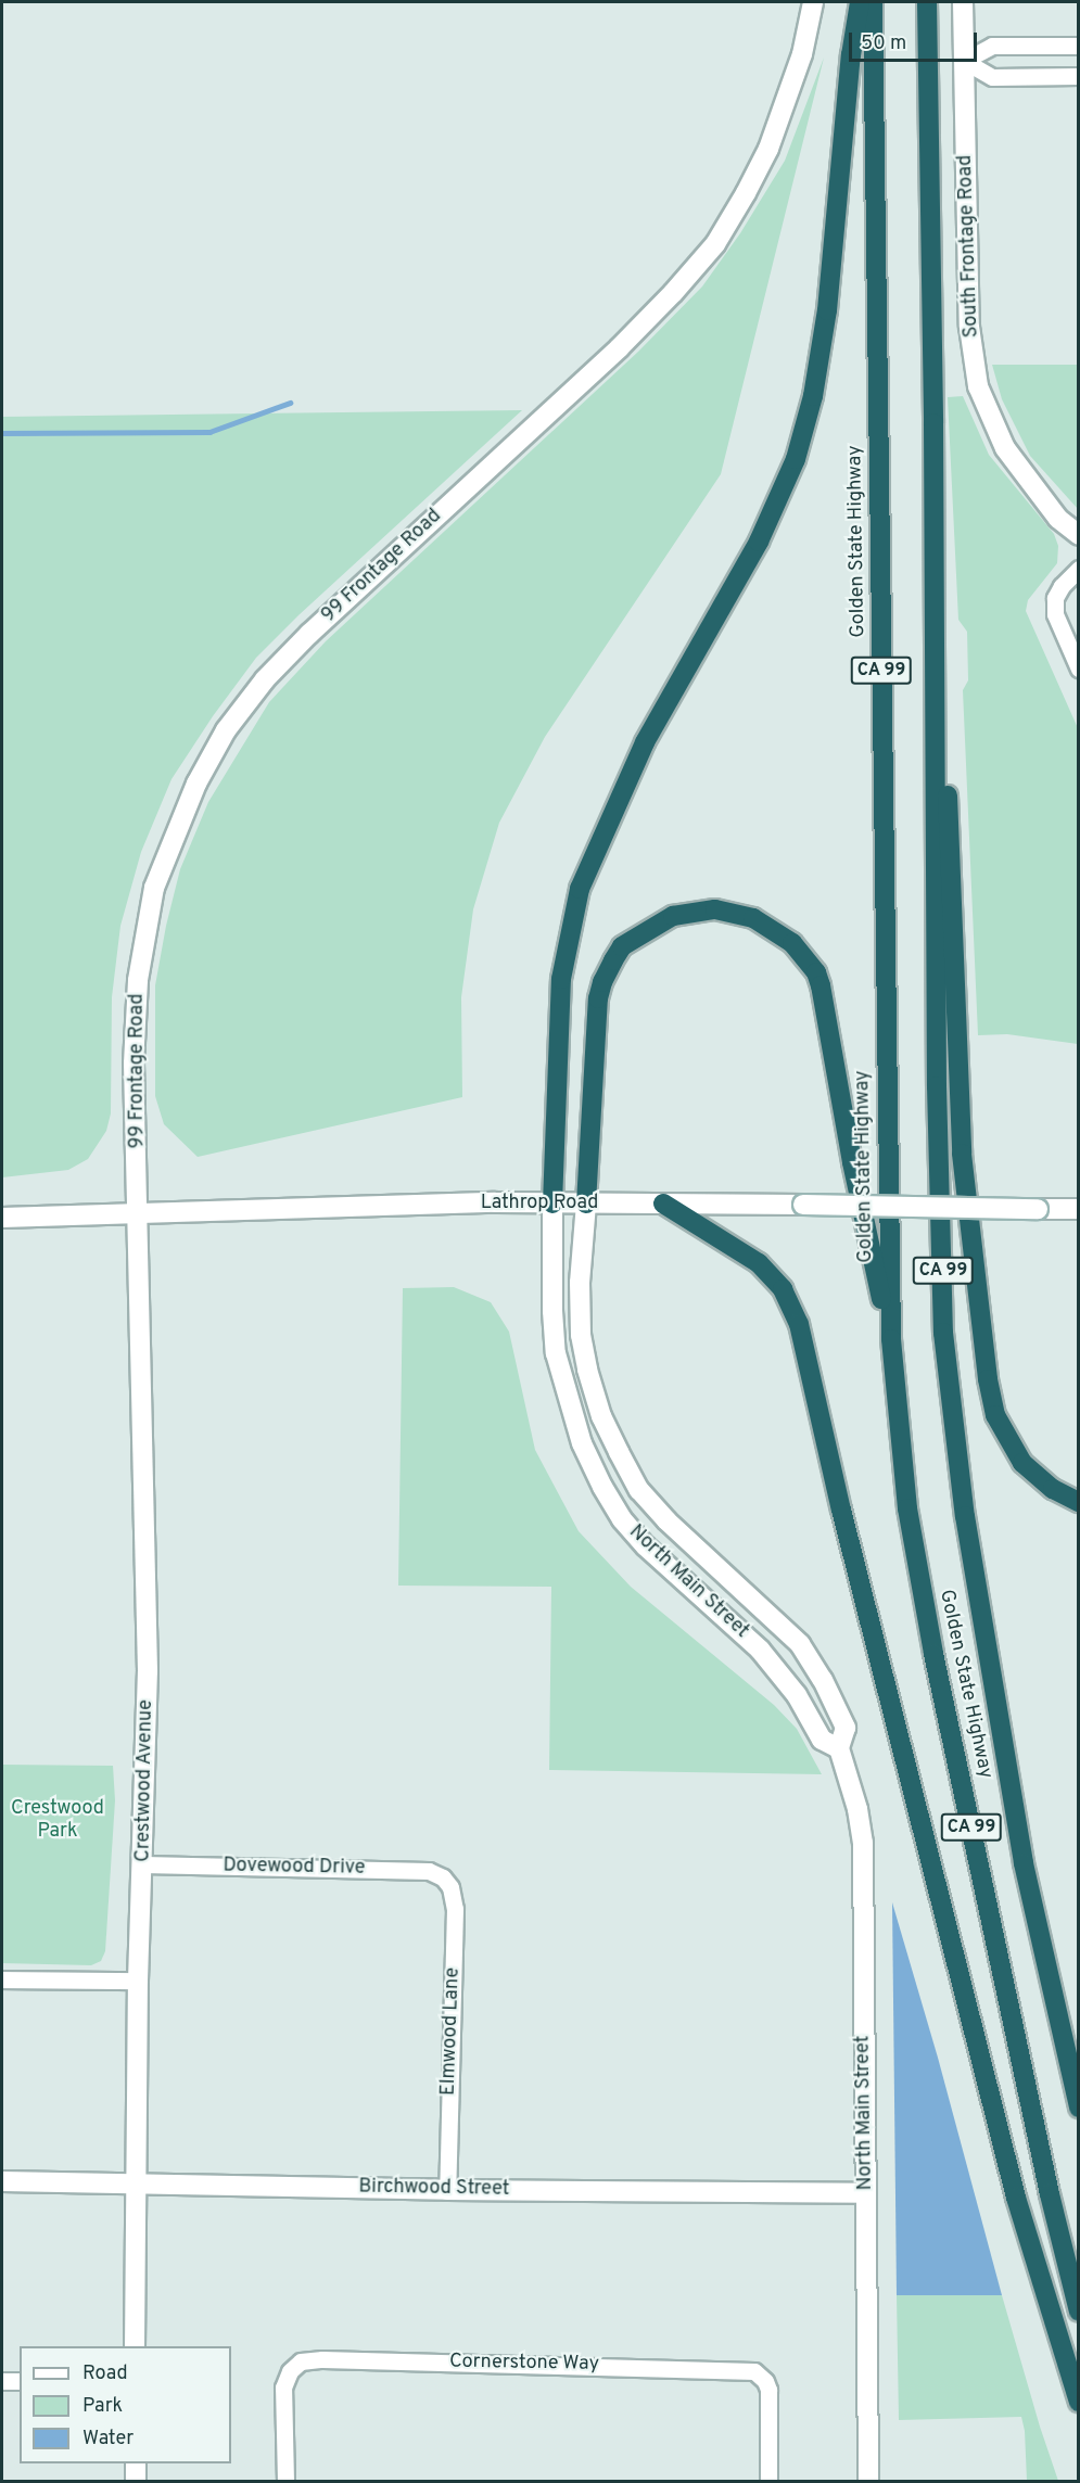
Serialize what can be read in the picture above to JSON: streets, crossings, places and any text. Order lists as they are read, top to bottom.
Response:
{
  "streets": {
    "highway": ["Golden State Highway", "CA 99"],
    "street": [
      "South Frontage Road",
      "99 Frontage Road",
      "Lathrop Road",
      "North Main Street",
      "Crestwood Avenue",
      "Dovewood Drive",
      "Elmwood Lane",
      "Birchwood Street",
      "Cornerstone Way"
    ]
  },
  "crossings": [
    ["99 Frontage Road", "Lathrop Road"],
    ["99 Frontage Road", "Crestwood Avenue"],
    ["Lathrop Road", "North Main Street"],
    ["Lathrop Road", "Crestwood Avenue"],
    ["North Main Street", "Birchwood Street"],
    ["Crestwood Avenue", "Dovewood Drive"],
    ["Crestwood Avenue", "Birchwood Street"],
    ["Dovewood Drive", "Elmwood Lane"],
    ["Elmwood Lane", "Birchwood Street"]
  ],
  "parks": ["Crestwood Park"],
  "legend": ["Road", "Park", "Water"],
  "scale_bar": "50 m"
}
